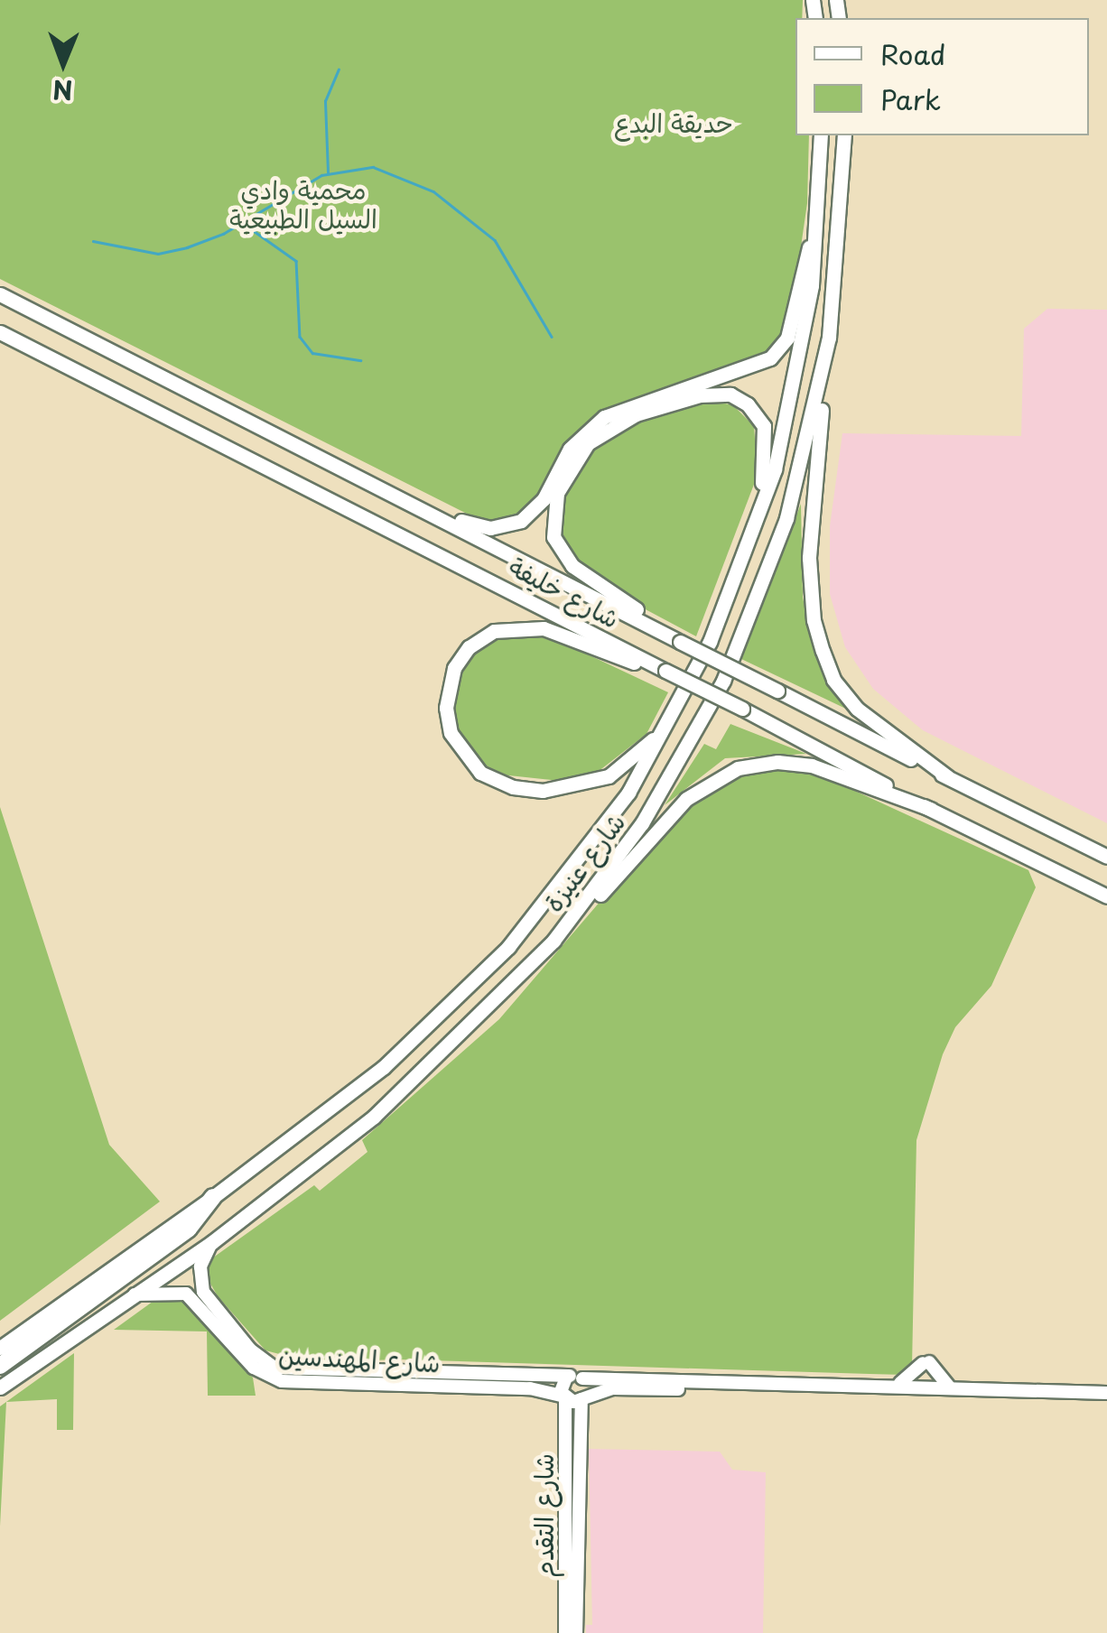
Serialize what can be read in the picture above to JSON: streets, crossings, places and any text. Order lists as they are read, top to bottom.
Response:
{
  "streets": {
    "main road": ["شارع خليفة", "شارع عنيزة"],
    "street": ["شارع المهندسين", "شارع التقدم"]
  },
  "crossings": [
    ["شارع عنيزة", "شارع المهندسين"],
    ["شارع المهندسين", "شارع التقدم"]
  ],
  "parks": ["حديقة البدع", "محمية وادي السيل الطبيعية"],
  "legend": ["Road", "Park"],
  "north": "bottom"
}
